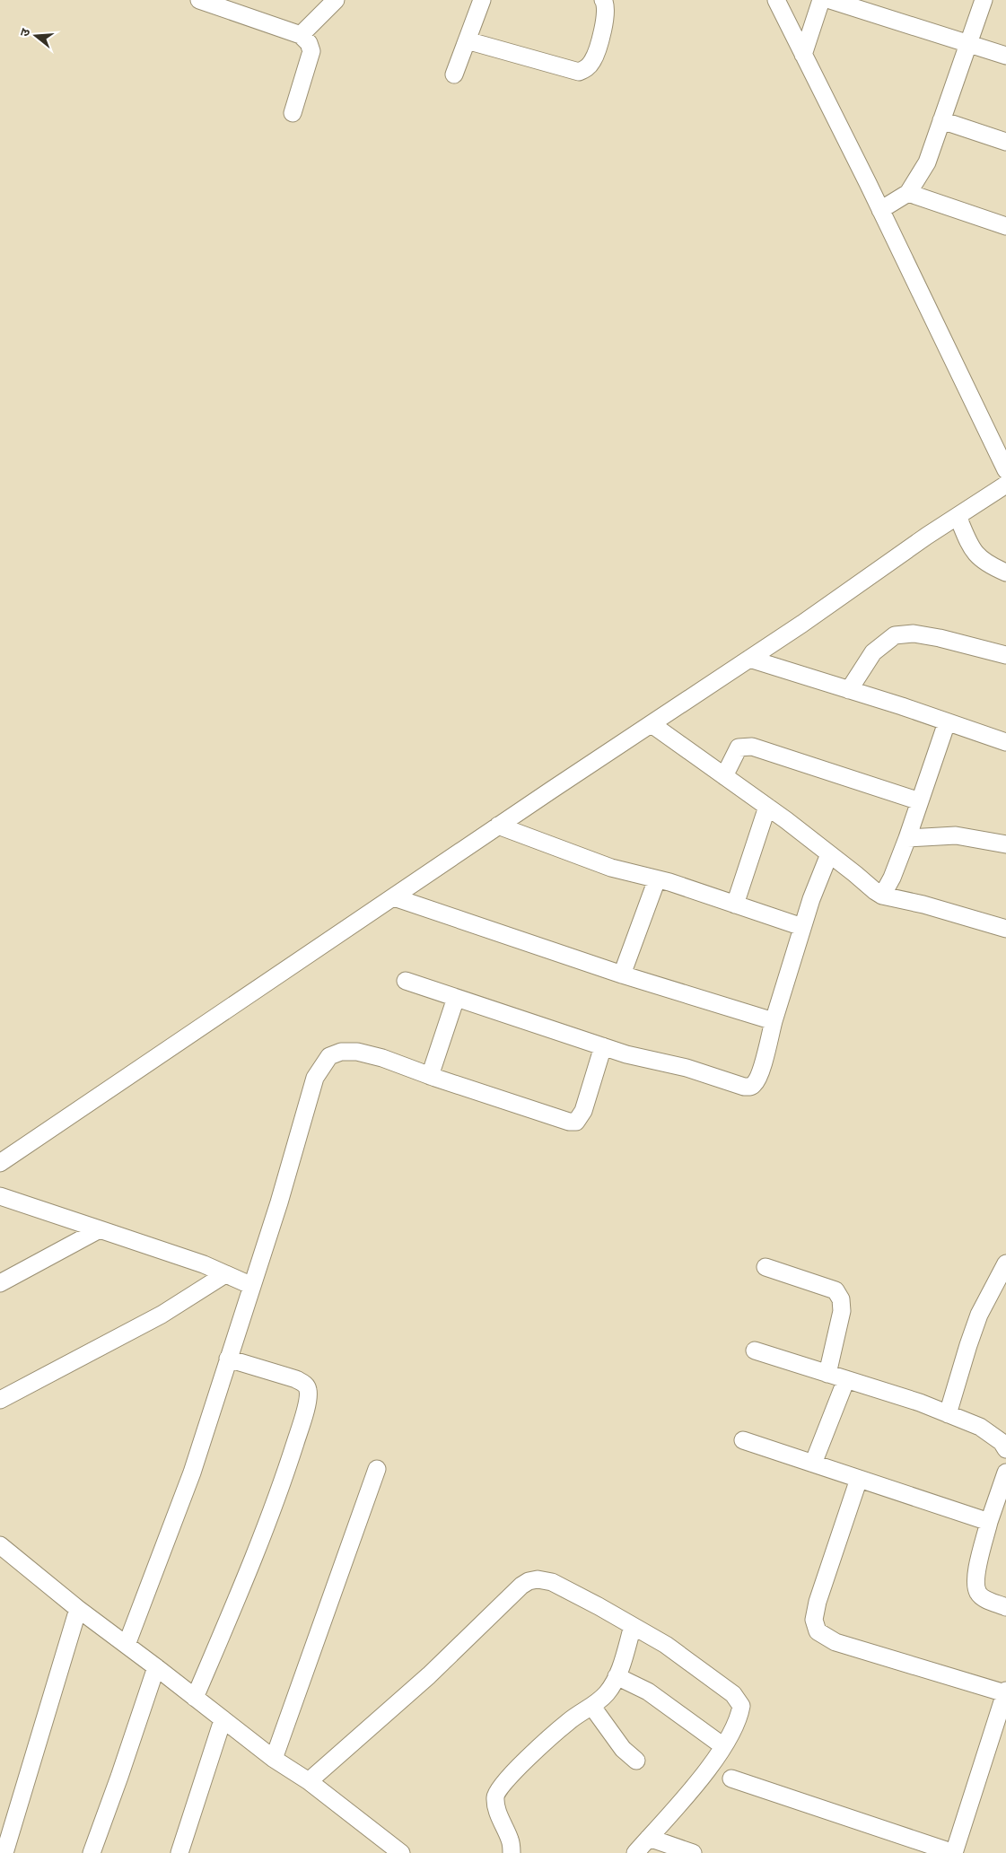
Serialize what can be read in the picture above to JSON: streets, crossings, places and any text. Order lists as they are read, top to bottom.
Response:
{
  "north": "left"
}
